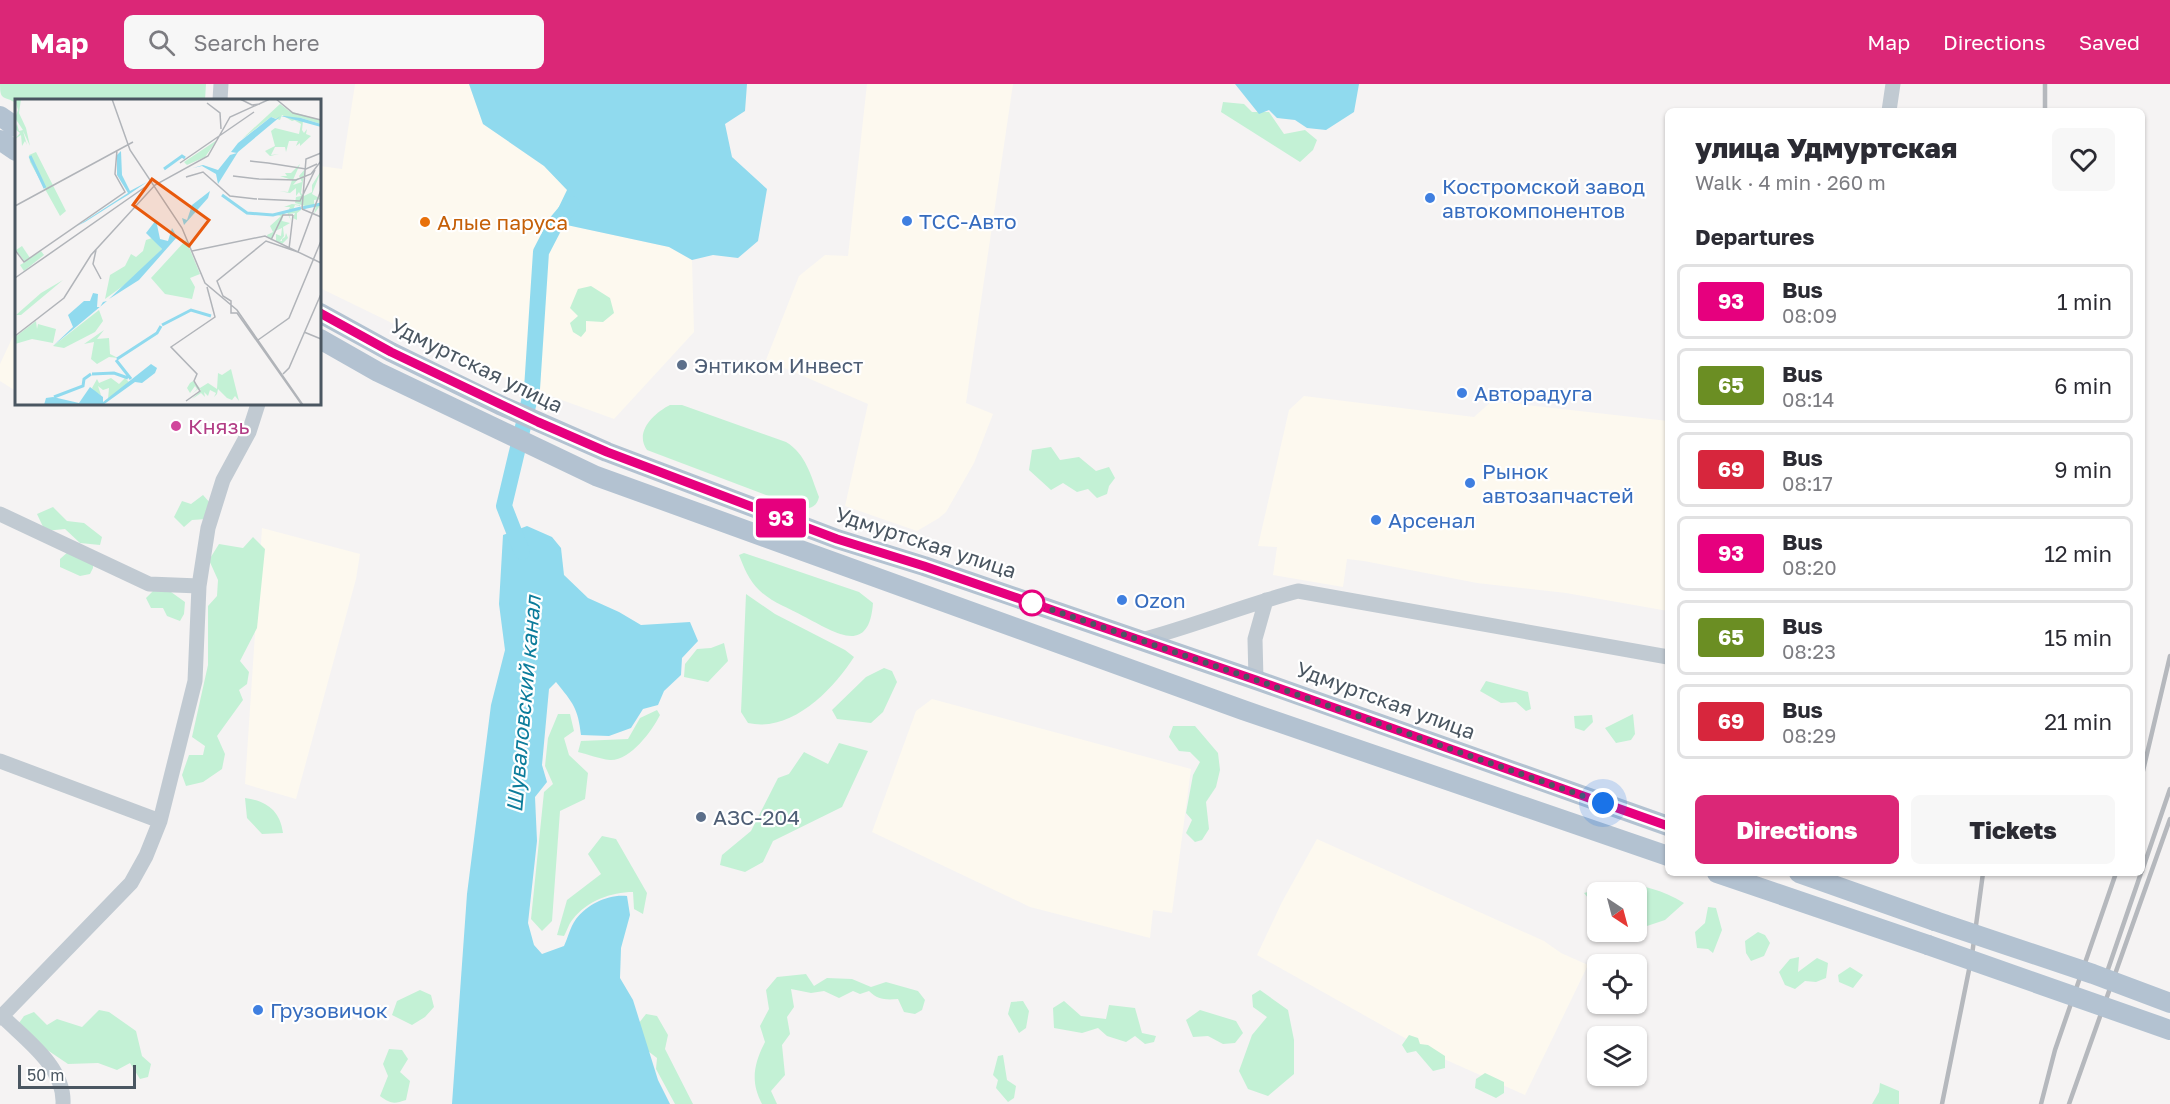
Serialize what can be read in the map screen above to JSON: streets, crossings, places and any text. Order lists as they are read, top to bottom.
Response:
{
  "streets": {
    "main road": ["Удмуртская улица"]
  },
  "water": ["Шуваловский канал"],
  "places": [
    "Костромской завод автокомпонентов",
    "ТСС-Авто",
    "Алые паруса",
    "Энтиком Инвест",
    "Авторадуга",
    "Князь",
    "Рынок автозапчастей",
    "Арсенал",
    "Ozon",
    "АЗС-204",
    "Грузовичок"
  ],
  "lines": ["bus line 93"],
  "scale_bar": "50 m",
  "north": "bottom right",
  "page": {
    "header": "Map",
    "search": "Search here",
    "nav": ["Map", "Directions", "Saved"],
    "on_map": "93",
    "heading": [
      ["улица Удмуртская", "Walk · 4 min · 260 m"],
      "Departures"
    ],
    "list": [
      {
        "mark": "93",
        "name": "Bus",
        "note": "08:09",
        "value": "1 min"
      },
      {
        "mark": "65",
        "name": "Bus",
        "note": "08:14",
        "value": "6 min"
      },
      {
        "mark": "69",
        "name": "Bus",
        "note": "08:17",
        "value": "9 min"
      },
      {
        "mark": "93",
        "name": "Bus",
        "note": "08:20",
        "value": "12 min"
      },
      {
        "mark": "65",
        "name": "Bus",
        "note": "08:23",
        "value": "15 min"
      },
      {
        "mark": "69",
        "name": "Bus",
        "note": "08:29",
        "value": "21 min"
      }
    ],
    "buttons": ["Directions", "Tickets"],
    "scale": "50 m"
  }
}
